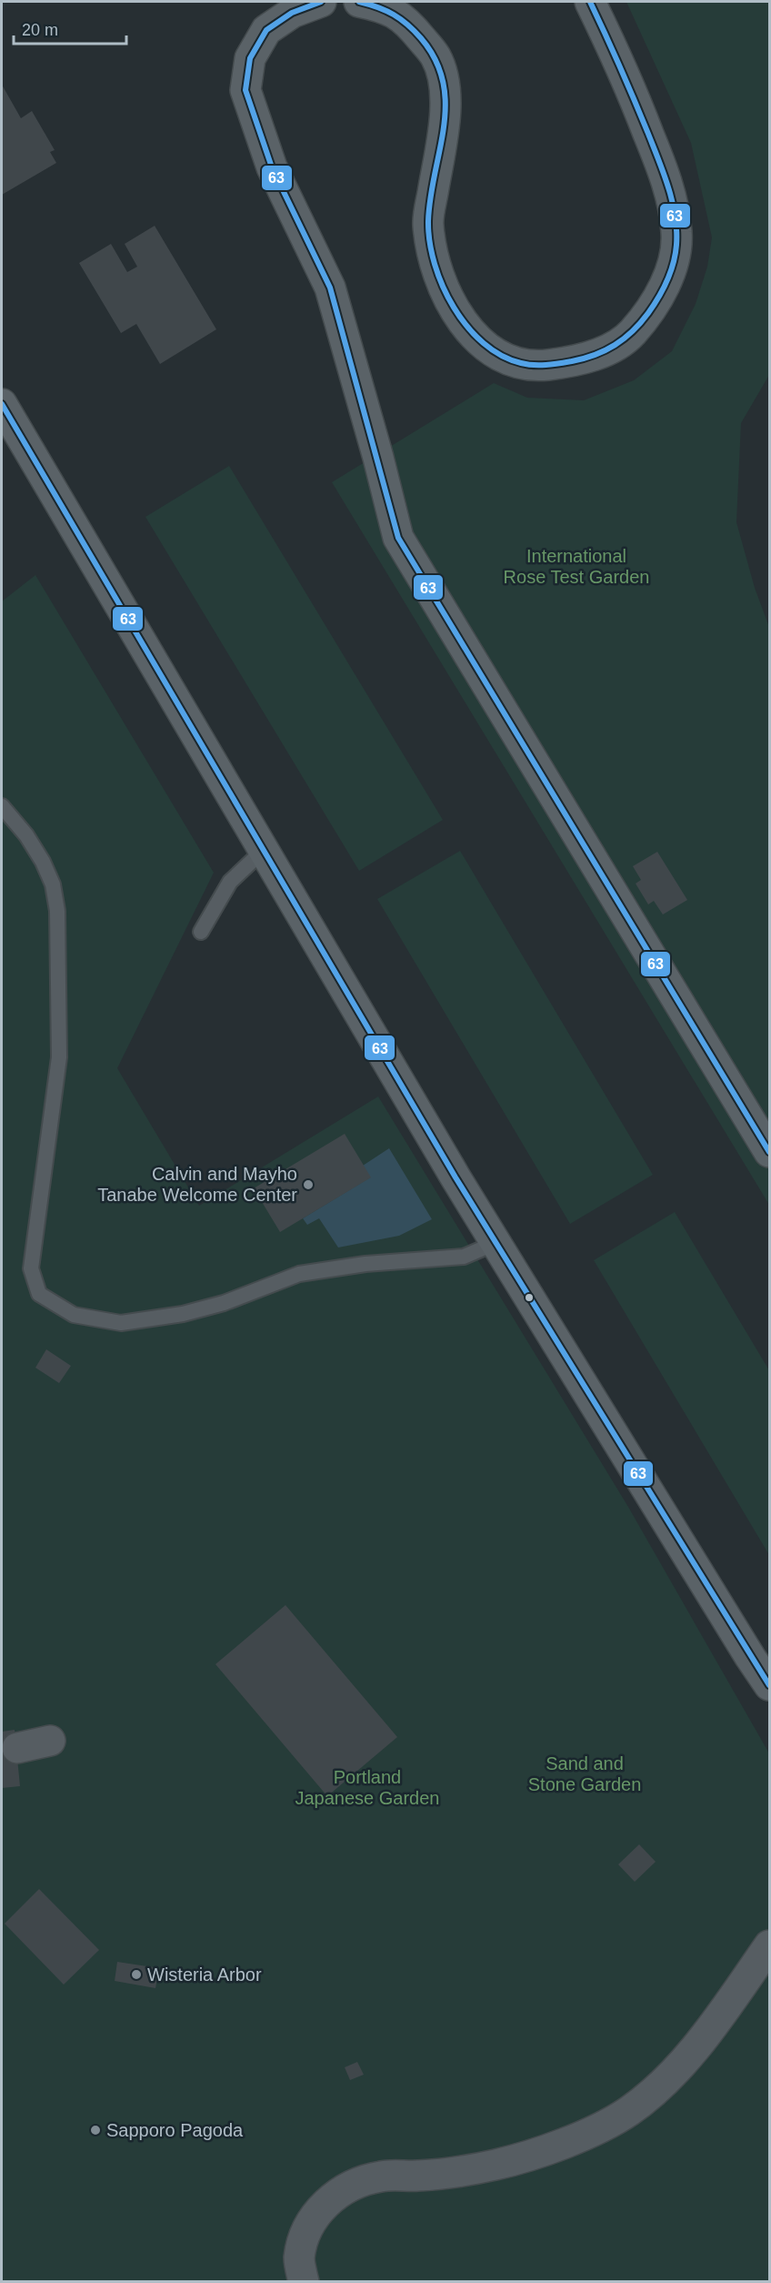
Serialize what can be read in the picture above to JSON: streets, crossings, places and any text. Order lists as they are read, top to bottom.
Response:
{
  "parks": ["International Rose Test Garden", "Sand and Stone Garden", "Portland Japanese Garden"],
  "places": ["Calvin and Mayho Tanabe Welcome Center", "Wisteria Arbor", "Sapporo Pagoda"],
  "lines": ["transit line 63"],
  "scale_bar": "20 m"
}
